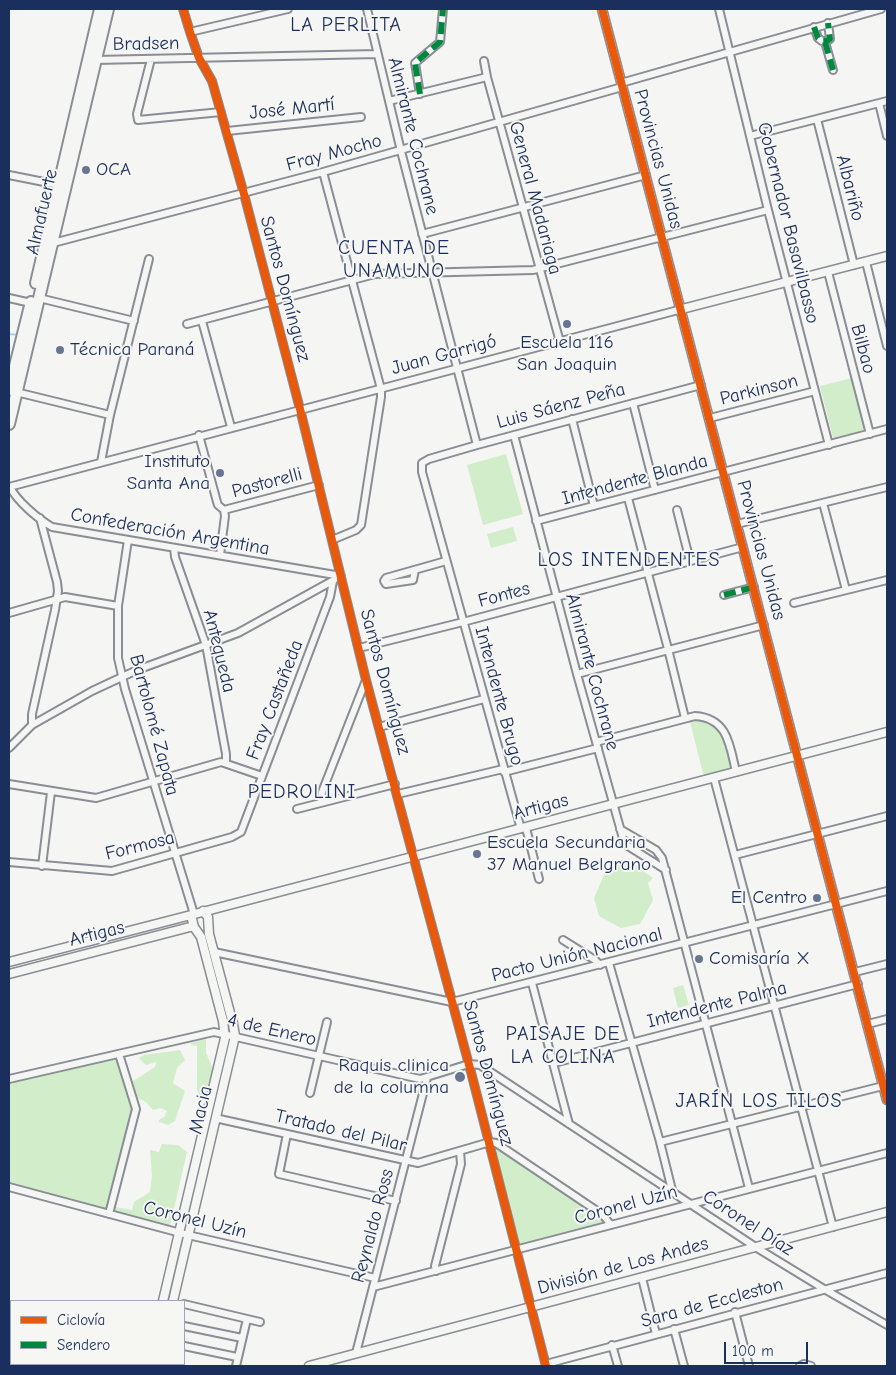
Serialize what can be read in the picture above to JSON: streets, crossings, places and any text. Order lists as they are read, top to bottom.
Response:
{
  "streets": {
    "main road": ["Almafuerte"],
    "street": [
      "Bradsen",
      "José Martí",
      "Almirante Cochrane",
      "Fray Mocho",
      "Provincias Unidas",
      "Albariño",
      "General Madariaga",
      "Gobernador Basavilbasso",
      "Santos Domínguez",
      "Bilbao",
      "Juan Garrigó",
      "Parkinson",
      "Luis Sáenz Peña",
      "Intendente Blanda",
      "Pastorelli",
      "Confederación Argentina",
      "Fontes",
      "Antequeda",
      "Intendente Brugo",
      "Fray Castañeda",
      "Bartolomé Zapata",
      "Artigas",
      "Formosa",
      "Pacto Unión Nacional",
      "Intendente Palma",
      "4 de Enero",
      "Macia",
      "Tratado del Pilar",
      "Coronel Uzín",
      "Coronel Díaz",
      "Reynaldo Ross",
      "División de Los Andes",
      "Sara de Eccleston"
    ]
  },
  "crossings": [
    ["Bradsen", "Almirante Cochrane"],
    ["Bradsen", "Almafuerte"],
    ["Bradsen", "Santos Domínguez"],
    ["José Martí", "Santos Domínguez"],
    ["Almirante Cochrane", "Fray Mocho"],
    ["Almirante Cochrane", "Juan Garrigó"],
    ["Almirante Cochrane", "Luis Sáenz Peña"],
    ["Almirante Cochrane", "Intendente Blanda"],
    ["Almirante Cochrane", "Fontes"],
    ["Almirante Cochrane", "Artigas"],
    ["Fray Mocho", "Provincias Unidas"],
    ["Fray Mocho", "General Madariaga"],
    ["Fray Mocho", "Almafuerte"],
    ["Fray Mocho", "Gobernador Basavilbasso"],
    ["Fray Mocho", "Santos Domínguez"],
    ["Provincias Unidas", "Juan Garrigó"],
    ["Provincias Unidas", "Parkinson"],
    ["Provincias Unidas", "Luis Sáenz Peña"],
    ["Provincias Unidas", "Intendente Blanda"],
    ["Provincias Unidas", "Fontes"],
    ["Provincias Unidas", "Artigas"],
    ["Provincias Unidas", "Pacto Unión Nacional"],
    ["Provincias Unidas", "Intendente Palma"],
    ["Albariño", "Juan Garrigó"],
    ["General Madariaga", "Juan Garrigó"],
    ["Gobernador Basavilbasso", "Juan Garrigó"],
    ["Gobernador Basavilbasso", "Parkinson"],
    ["Gobernador Basavilbasso", "Intendente Blanda"],
    ["Santos Domínguez", "Juan Garrigó"],
    ["Santos Domínguez", "Pastorelli"],
    ["Santos Domínguez", "Confederación Argentina"],
    ["Santos Domínguez", "Fontes"],
    ["Santos Domínguez", "Artigas"],
    ["Santos Domínguez", "Pacto Unión Nacional"],
    ["Santos Domínguez", "4 de Enero"],
    ["Santos Domínguez", "Tratado del Pilar"],
    ["Santos Domínguez", "Coronel Uzín"],
    ["Santos Domínguez", "Coronel Díaz"],
    ["Santos Domínguez", "División de Los Andes"],
    ["Santos Domínguez", "Sara de Eccleston"],
    ["Bilbao", "Juan Garrigó"],
    ["Bilbao", "Intendente Blanda"],
    ["Juan Garrigó", "Confederación Argentina"],
    ["Luis Sáenz Peña", "Intendente Brugo"],
    ["Confederación Argentina", "Antequeda"],
    ["Confederación Argentina", "Bartolomé Zapata"],
    ["Fontes", "Intendente Brugo"],
    ["Intendente Brugo", "Artigas"],
    ["Fray Castañeda", "Formosa"],
    ["Bartolomé Zapata", "Artigas"],
    ["Bartolomé Zapata", "Formosa"],
    ["Bartolomé Zapata", "Macia"],
    ["Artigas", "Macia"],
    ["Pacto Unión Nacional", "Macia"],
    ["4 de Enero", "Macia"],
    ["4 de Enero", "Coronel Díaz"],
    ["4 de Enero", "Reynaldo Ross"],
    ["Macia", "Tratado del Pilar"],
    ["Macia", "Coronel Uzín"],
    ["Tratado del Pilar", "Reynaldo Ross"],
    ["Coronel Uzín", "Coronel Díaz"],
    ["Coronel Uzín", "Reynaldo Ross"],
    ["Coronel Díaz", "División de Los Andes"],
    ["Coronel Díaz", "Sara de Eccleston"],
    ["Reynaldo Ross", "División de Los Andes"]
  ],
  "districts": [
    "LA PERLITA",
    "CUENTA DE UNAMUNO",
    "LOS INTENDENTES",
    "PEDROLINI",
    "PAISAJE DE LA COLINA",
    "JARÍN LOS TILOS"
  ],
  "places": [
    "OCA",
    "Escuela 116 San Joaquin",
    "Técnica Paraná",
    "Instituto Santa Ana",
    "Escuela Secundaria 37 Manuel Belgrano",
    "El Centro",
    "Comisaría X",
    "Raquis clinica de la columna"
  ],
  "legend": ["Ciclovía", "Sendero"],
  "scale_bar": "100 m"
}
